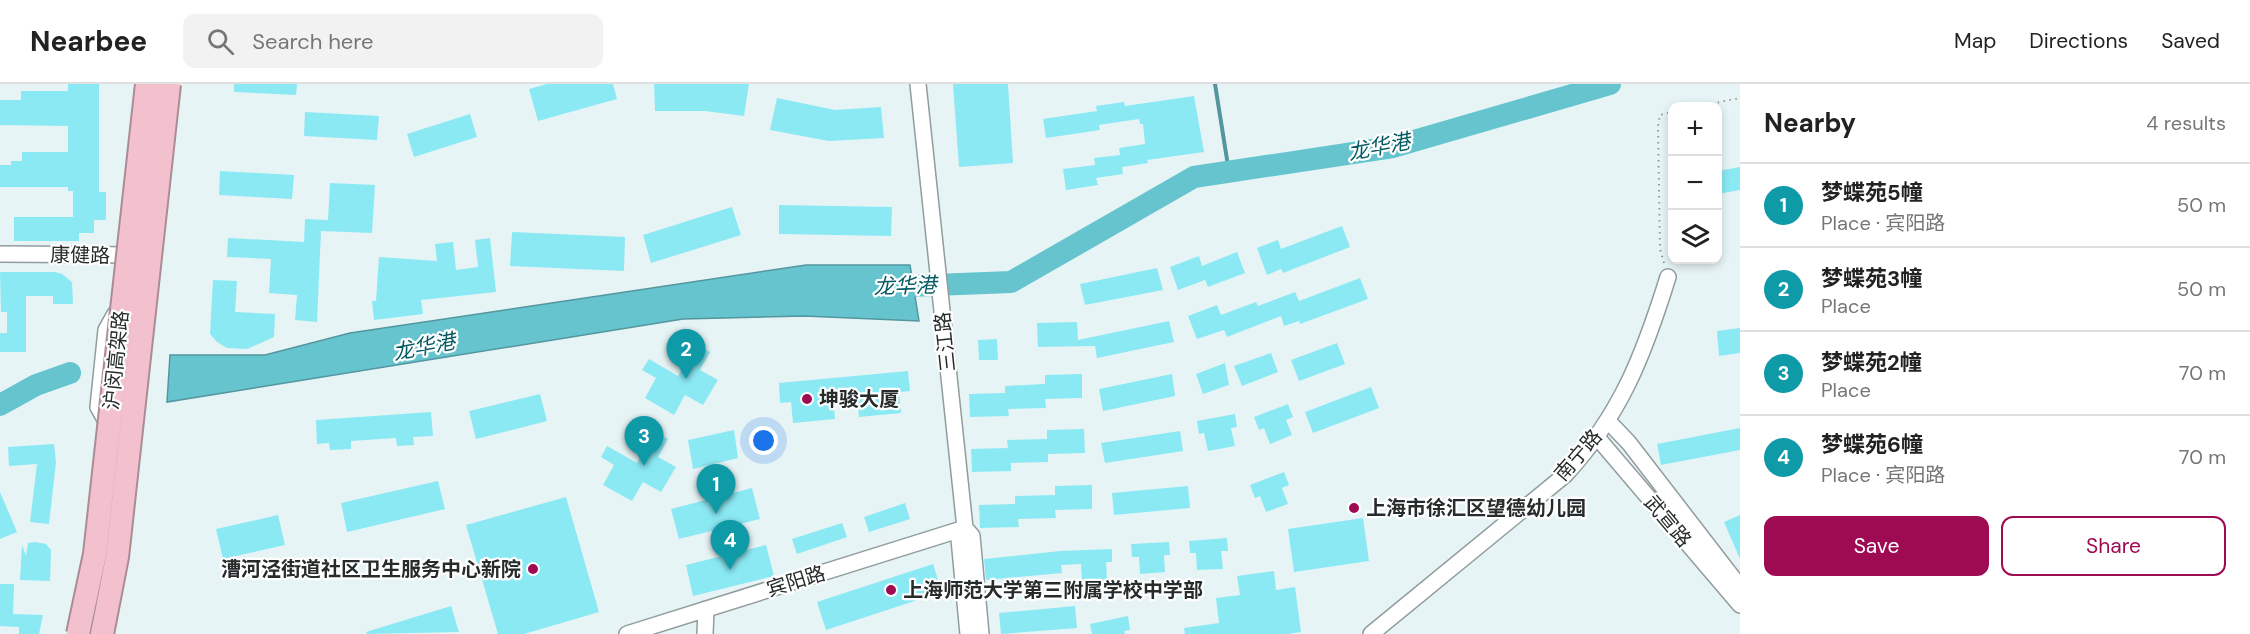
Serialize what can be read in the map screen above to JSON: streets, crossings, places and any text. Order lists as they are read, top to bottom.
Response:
{
  "streets": {
    "highway": ["沪闵高架路"],
    "street": [
      "康健路",
      "三江路",
      "南宁路",
      "武宣路",
      "宾阳路"
    ]
  },
  "crossings": [
    ["三江路", "宾阳路"],
    ["南宁路", "武宣路"]
  ],
  "water": ["龙华港"],
  "places": [
    "坤骏大厦",
    "上海市徐汇区望德幼儿园",
    "漕河泾街道社区卫生服务中心新院",
    "上海师范大学第三附属学校中学部"
  ],
  "page": {
    "header": "Nearbee",
    "search": "Search here",
    "nav": ["Map", "Directions", "Saved"],
    "heading": ["Nearby", "4 results"],
    "map_buttons": ["+", "−"],
    "list": [
      {
        "mark": "1",
        "name": "梦蝶苑5幢",
        "note": "Place · 宾阳路",
        "value": "50 m"
      },
      {
        "mark": "2",
        "name": "梦蝶苑3幢",
        "note": "Place",
        "value": "50 m"
      },
      {
        "mark": "3",
        "name": "梦蝶苑2幢",
        "note": "Place",
        "value": "70 m"
      },
      {
        "mark": "4",
        "name": "梦蝶苑6幢",
        "note": "Place · 宾阳路",
        "value": "70 m"
      }
    ],
    "pins": [
      "2",
      "3",
      "1",
      "4"
    ],
    "buttons": ["Save", "Share"]
  }
}
